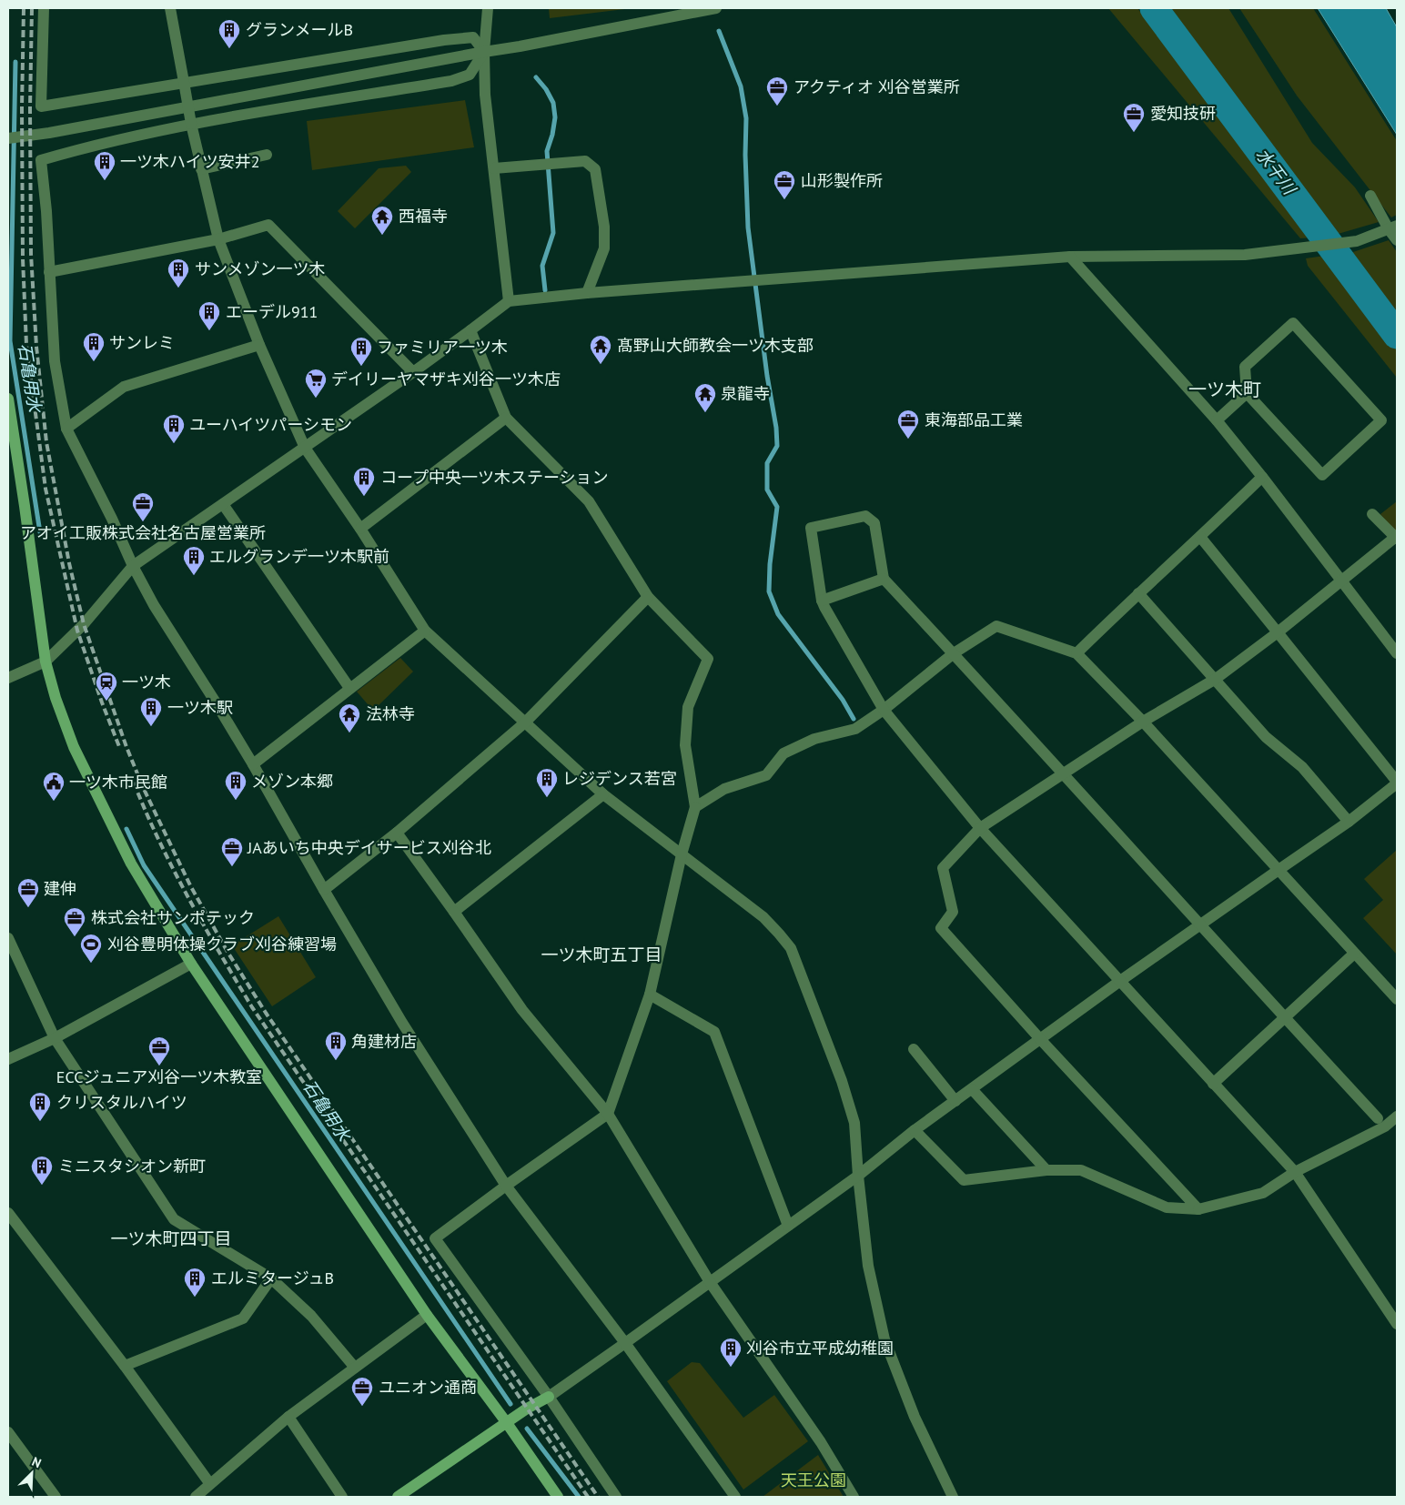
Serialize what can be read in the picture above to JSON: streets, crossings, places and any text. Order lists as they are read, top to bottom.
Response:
{
  "districts": ["一ツ木町", "一ツ木町五丁目", "一ツ木町四丁目"],
  "water": ["水干川", "石亀用水"],
  "parks": ["天王公園"],
  "places": {
    "building": [
      "グランメールB",
      "一ツ木ハイツ安井2",
      "サンメゾン一ツ木",
      "エーデル911",
      "サンレミ",
      "ファミリア一ツ木",
      "ユーハイツパーシモン",
      "コープ中央一ツ木ステーション",
      "エルグランデ一ツ木駅前",
      "一ツ木駅",
      "レジデンス若宮",
      "メゾン本郷",
      "角建材店",
      "クリスタルハイツ",
      "ミニスタシオン新町",
      "エルミタージュB",
      "刈谷市立平成幼稚園"
    ],
    "office": [
      "アクティオ 刈谷営業所",
      "愛知技研",
      "山形製作所",
      "東海部品工業",
      "アオイ工販株式会社名古屋営業所",
      "JAあいち中央デイサービス刈谷北",
      "建伸",
      "株式会社サンポテック",
      "ECCジュニア刈谷一ツ木教室",
      "ユニオン通商"
    ],
    "temple": [
      "西福寺",
      "髙野山大師教会一ツ木支部",
      "泉龍寺",
      "法林寺"
    ],
    "supermarket": ["デイリーヤマザキ刈谷一ツ木店"],
    "station": ["一ツ木"],
    "public building": ["一ツ木市民館"],
    "sports": ["刈谷豊明体操クラブ刈谷練習場"]
  },
  "north": "top right"
}
